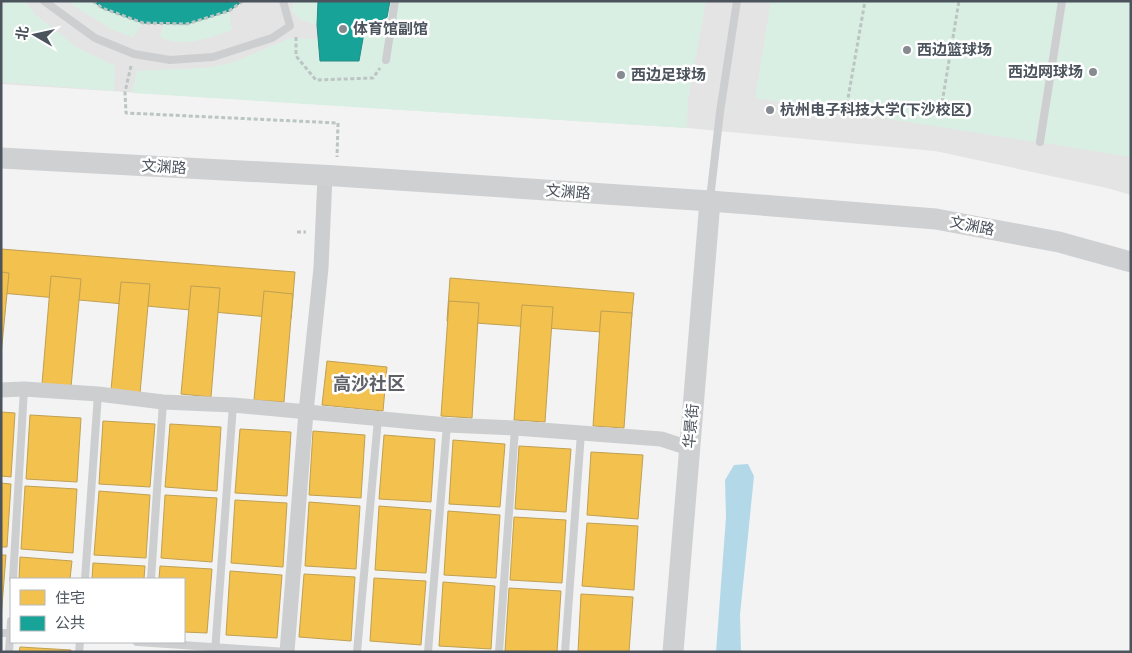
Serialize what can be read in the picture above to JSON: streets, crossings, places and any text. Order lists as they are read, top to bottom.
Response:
{
  "streets": {
    "main road": ["文渊路", "华景街"]
  },
  "crossings": [
    ["文渊路", "华景街"]
  ],
  "districts": ["高沙社区"],
  "places": [
    "体育馆副馆",
    "西边篮球场",
    "西边网球场",
    "西边足球场",
    "杭州电子科技大学(下沙校区)"
  ],
  "legend": ["住宅", "公共"],
  "north": "left"
}
